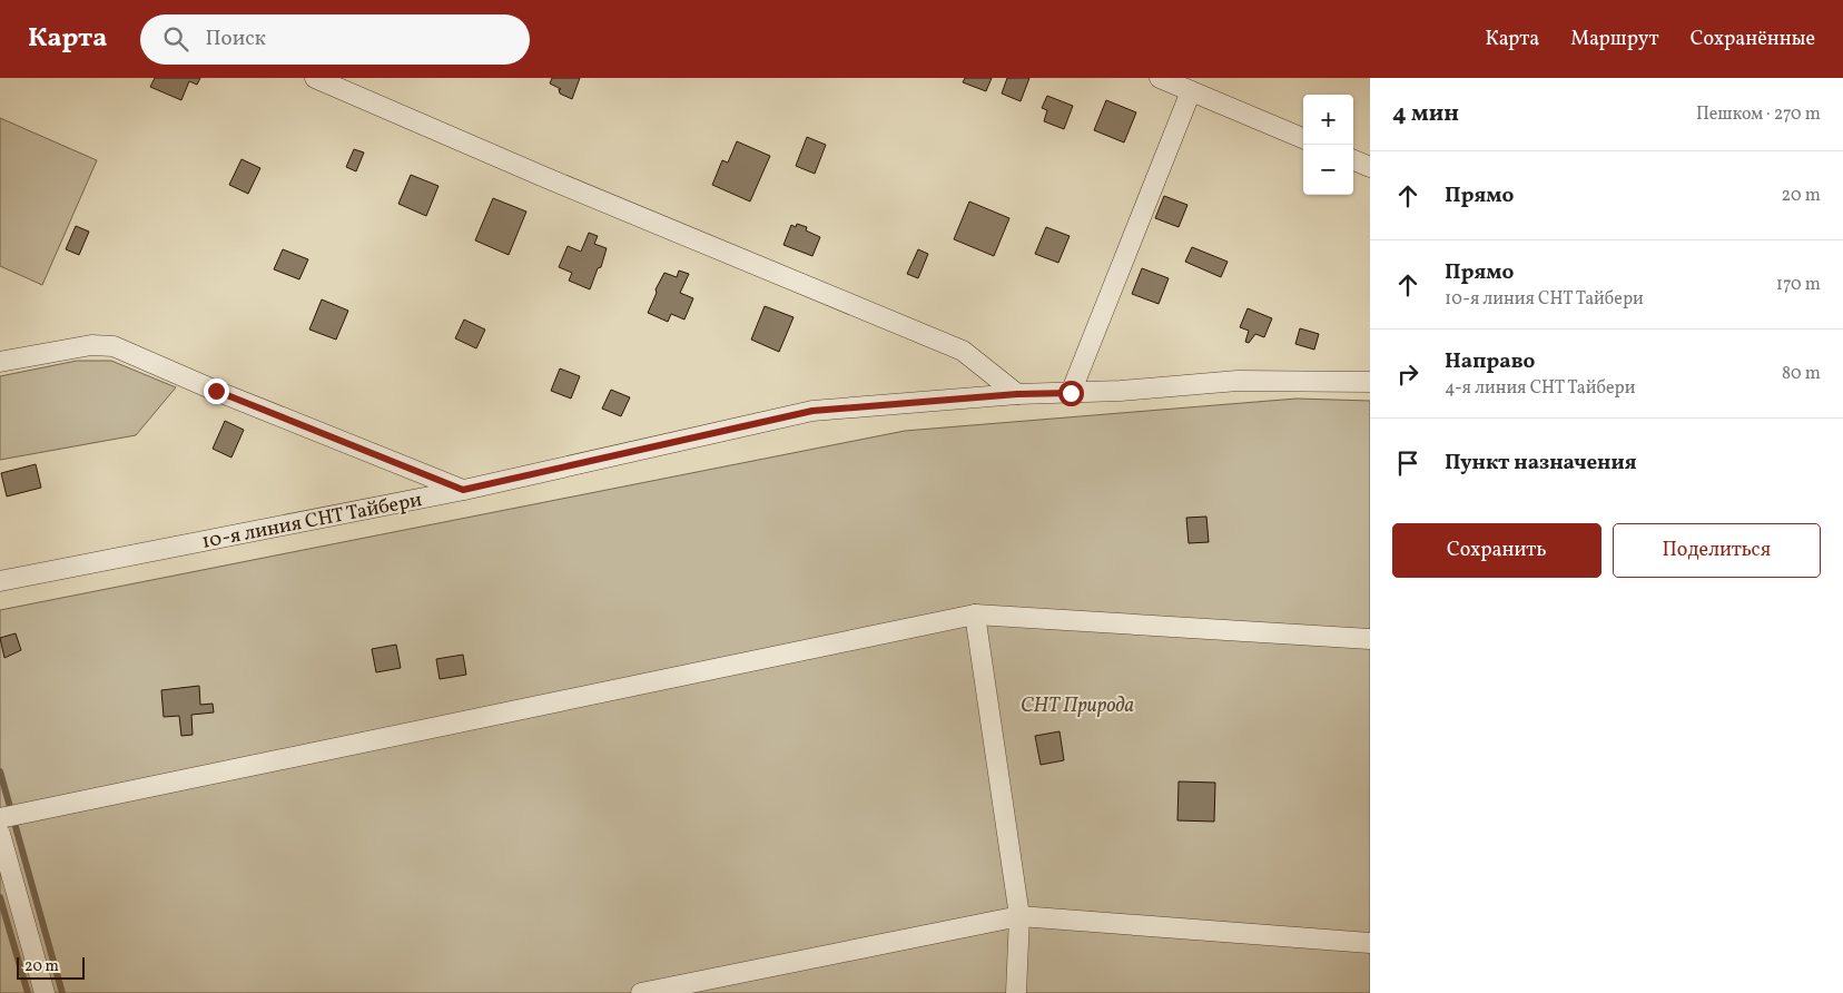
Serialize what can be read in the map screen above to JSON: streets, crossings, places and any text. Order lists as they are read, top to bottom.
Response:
{
  "streets": {
    "street": ["10-я линия СНТ Тайбери"]
  },
  "parks": ["СНТ Природа"],
  "scale_bar": "20 m",
  "page": {
    "header": "Карта",
    "search": "Поиск",
    "nav": ["Карта", "Маршрут", "Сохранённые"],
    "heading": ["4 мин", "Пешком · 270 m"],
    "map_buttons": ["+", "−"],
    "list": [
      ["Прямо", "20 m"],
      ["Прямо", "10-я линия СНТ Тайбери", "170 m"],
      ["Направо", "4-я линия СНТ Тайбери", "80 m"],
      "Пункт назначения"
    ],
    "buttons": ["Сохранить", "Поделиться"],
    "scale": "20 m"
  }
}
